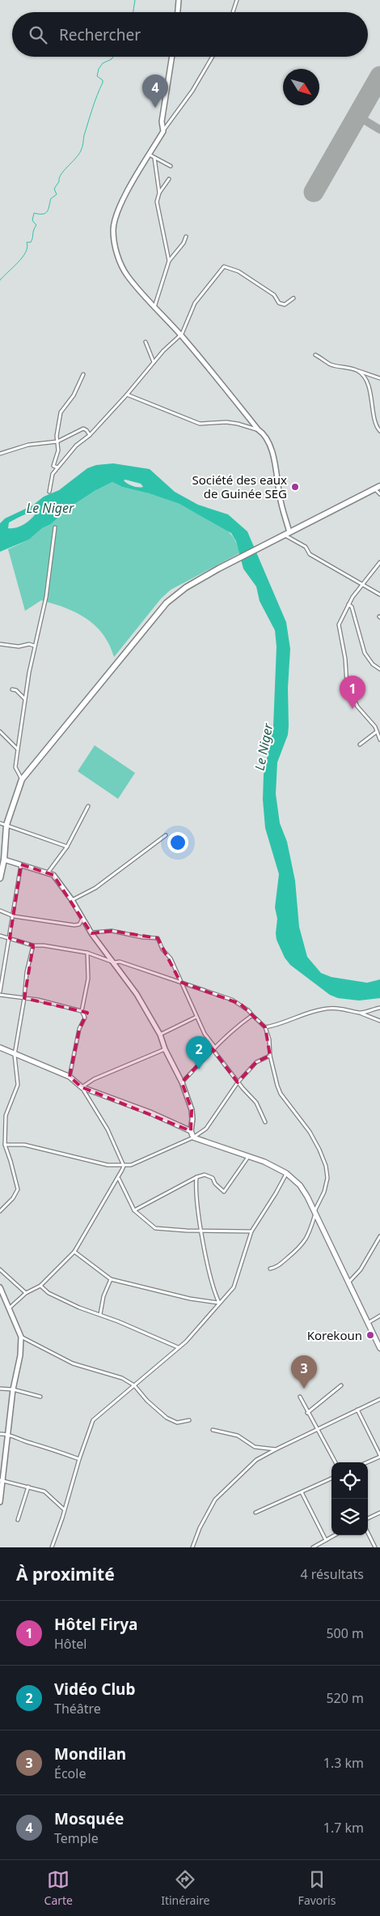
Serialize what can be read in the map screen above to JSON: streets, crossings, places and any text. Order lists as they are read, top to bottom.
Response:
{
  "water": ["Le Niger"],
  "places": ["Société des eaux de Guinée SEG", "Korekoun"],
  "north": "bottom right",
  "page": {
    "search": "Rechercher",
    "pins": [
      "4",
      "1",
      "2",
      "3"
    ],
    "heading": ["À proximité", "4 résultats"],
    "list": [
      {
        "mark": "1",
        "name": "Hôtel Firya",
        "note": "Hôtel",
        "value": "500 m"
      },
      {
        "mark": "2",
        "name": "Vidéo Club",
        "note": "Théâtre",
        "value": "520 m"
      },
      {
        "mark": "3",
        "name": "Mondilan",
        "note": "École",
        "value": "1.3 km"
      },
      {
        "mark": "4",
        "name": "Mosquée",
        "note": "Temple",
        "value": "1.7 km"
      }
    ],
    "nav": ["Carte", "Itinéraire", "Favoris"]
  }
}
